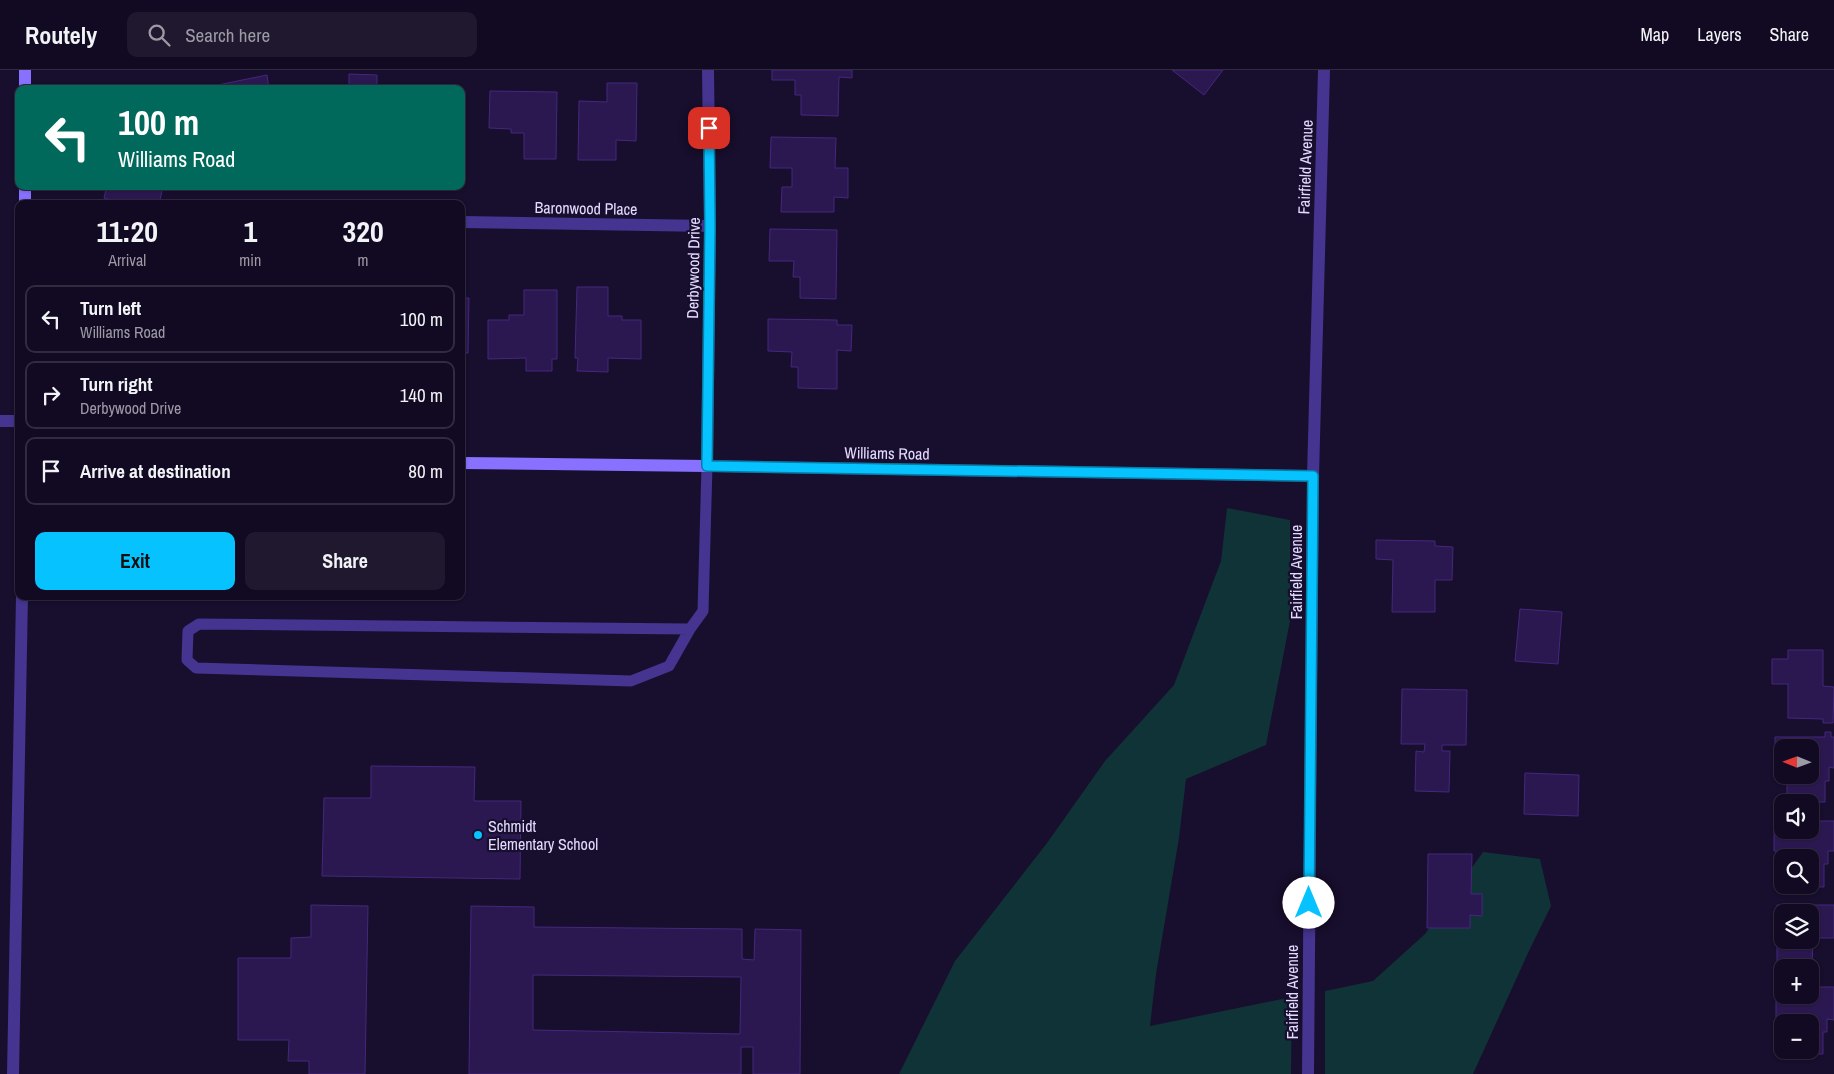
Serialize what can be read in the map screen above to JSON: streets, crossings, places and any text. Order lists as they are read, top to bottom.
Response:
{
  "streets": {
    "street": [
      "Fairfield Avenue",
      "Baronwood Place",
      "Derbywood Drive",
      "Williams Road"
    ]
  },
  "crossings": [
    ["Fairfield Avenue", "Williams Road"],
    ["Baronwood Place", "Derbywood Drive"],
    ["Derbywood Drive", "Williams Road"]
  ],
  "places": ["Schmidt Elementary School"],
  "north": "left",
  "page": {
    "header": "Routely",
    "search": "Search here",
    "nav": ["Map", "Layers", "Share"],
    "turn": ["100 m", "Williams Road"],
    "eta": [
      "11:20",
      "Arrival",
      "1",
      "min",
      "320",
      "m"
    ],
    "list": [
      {
        "name": "Turn left",
        "note": "Williams Road",
        "value": "100 m"
      },
      {
        "name": "Turn right",
        "note": "Derbywood Drive",
        "value": "140 m"
      },
      {
        "name": "Arrive at destination",
        "value": "80 m"
      }
    ],
    "buttons": ["Exit", "Share"],
    "map_buttons": ["+", "−"]
  }
}
